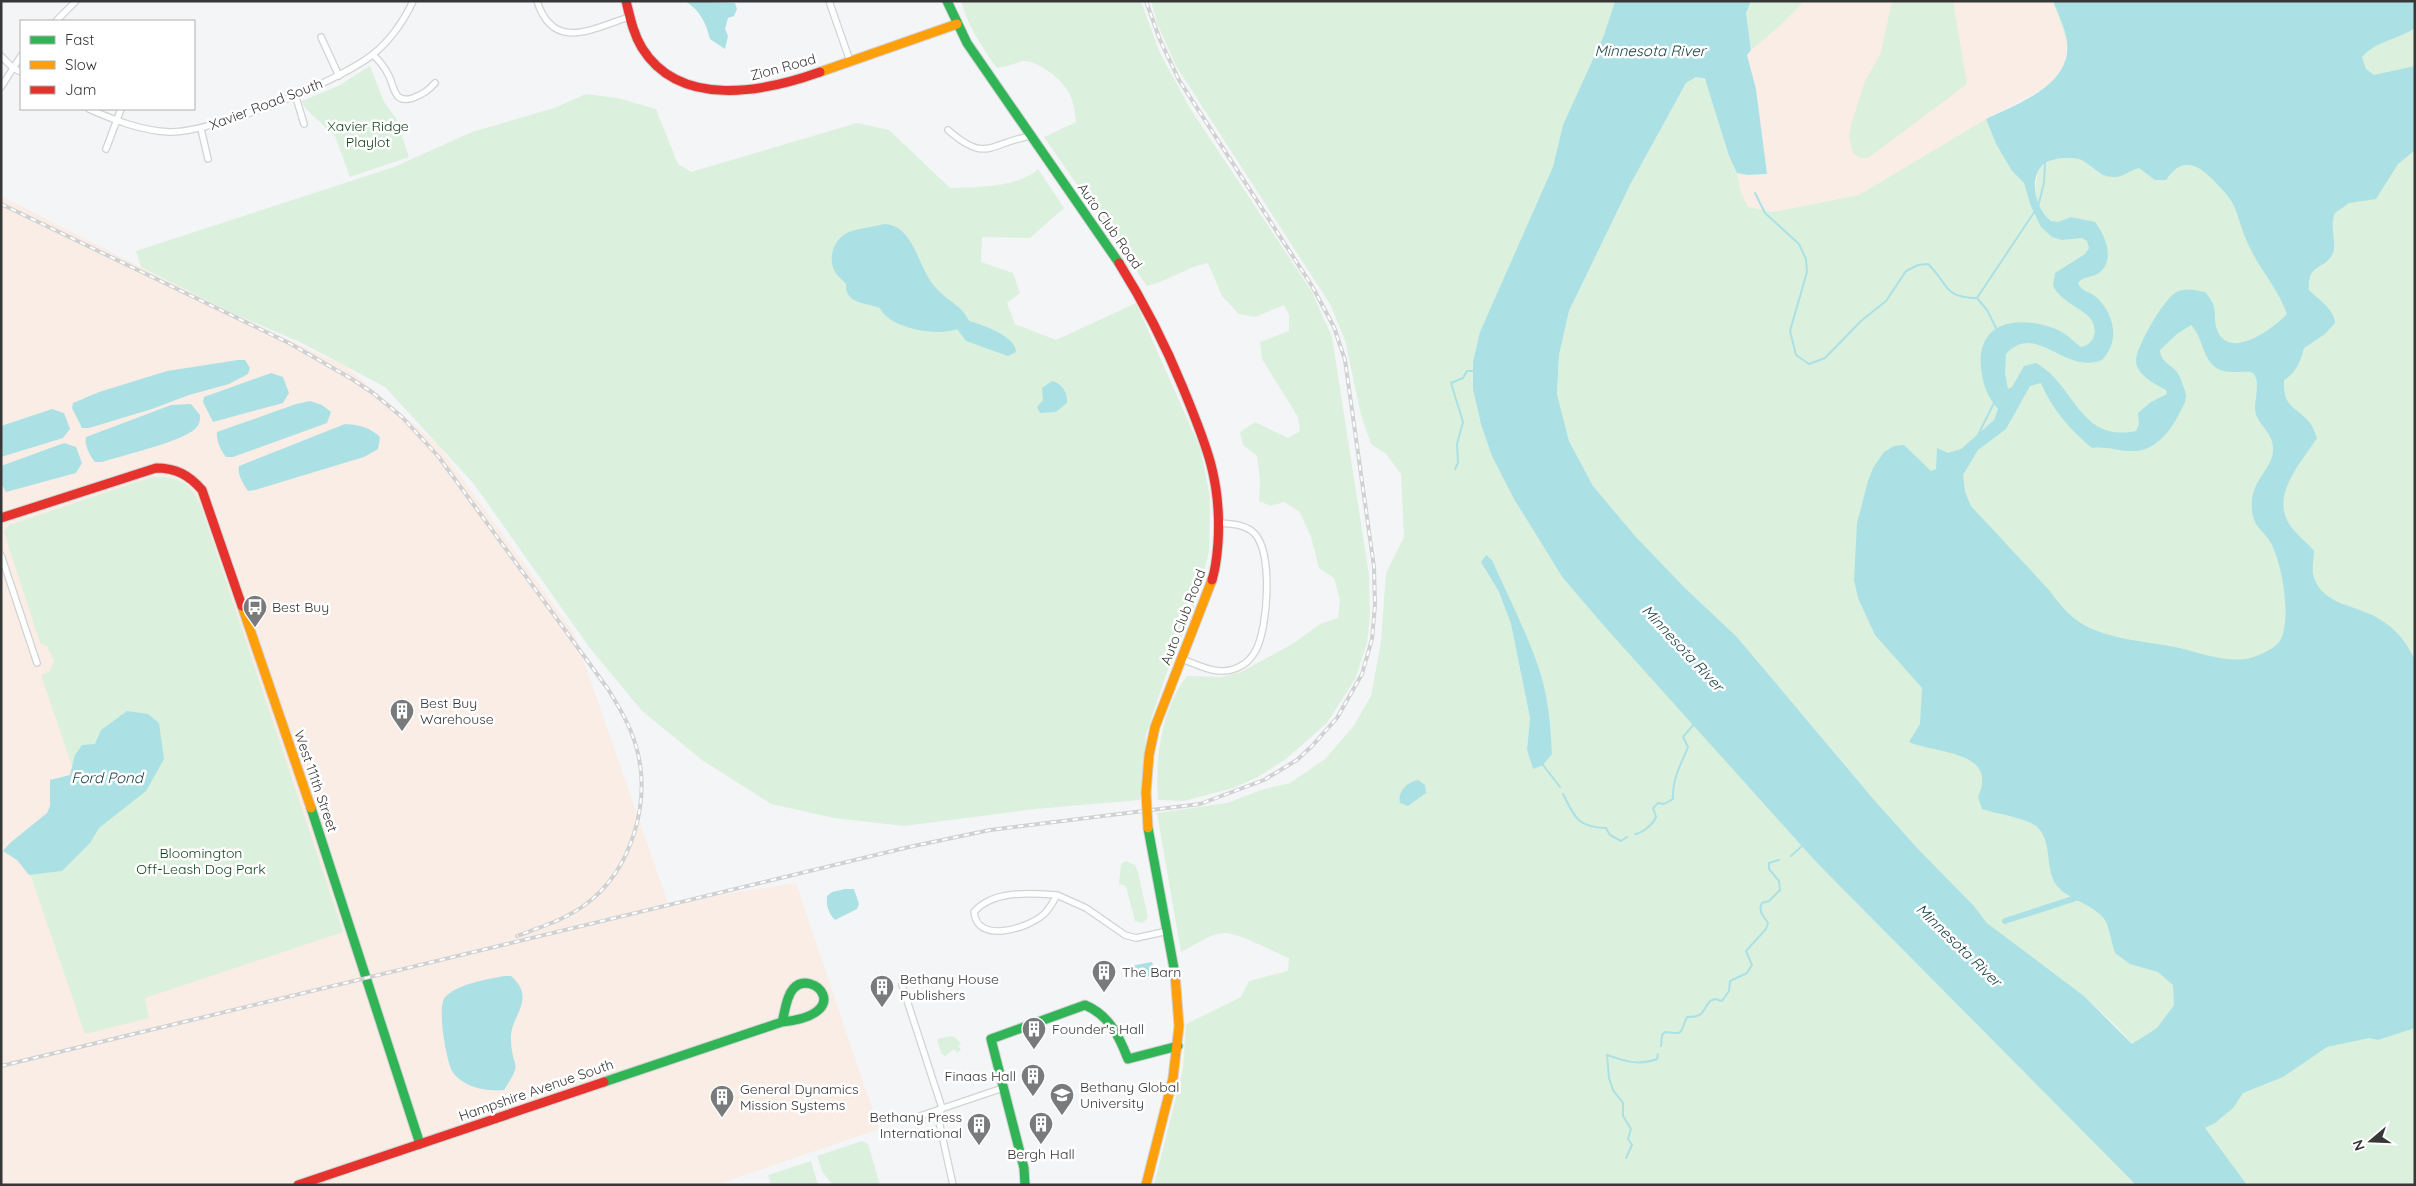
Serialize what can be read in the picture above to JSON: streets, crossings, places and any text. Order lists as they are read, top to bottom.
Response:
{
  "streets": {
    "street": [
      "Zion Road",
      "Xavier Road South",
      "Auto Club Road",
      "West 111th Street",
      "Hampshire Avenue South"
    ]
  },
  "crossings": [
    ["Zion Road", "Auto Club Road"],
    ["West 111th Street", "Hampshire Avenue South"]
  ],
  "water": ["Minnesota River", "Ford Pond"],
  "parks": ["Xavier Ridge Playlot", "Bloomington Off-Leash Dog Park"],
  "places": {
    "bus stop": ["Best Buy"],
    "building": [
      "Best Buy Warehouse",
      "The Barn",
      "Bethany House Publishers",
      "Founder's Hall",
      "Finaas Hall",
      "General Dynamics Mission Systems",
      "Bergh Hall",
      "Bethany Press International"
    ],
    "school or university": ["Bethany Global University"]
  },
  "legend": ["Fast", "Slow", "Jam"],
  "north": "left"
}
